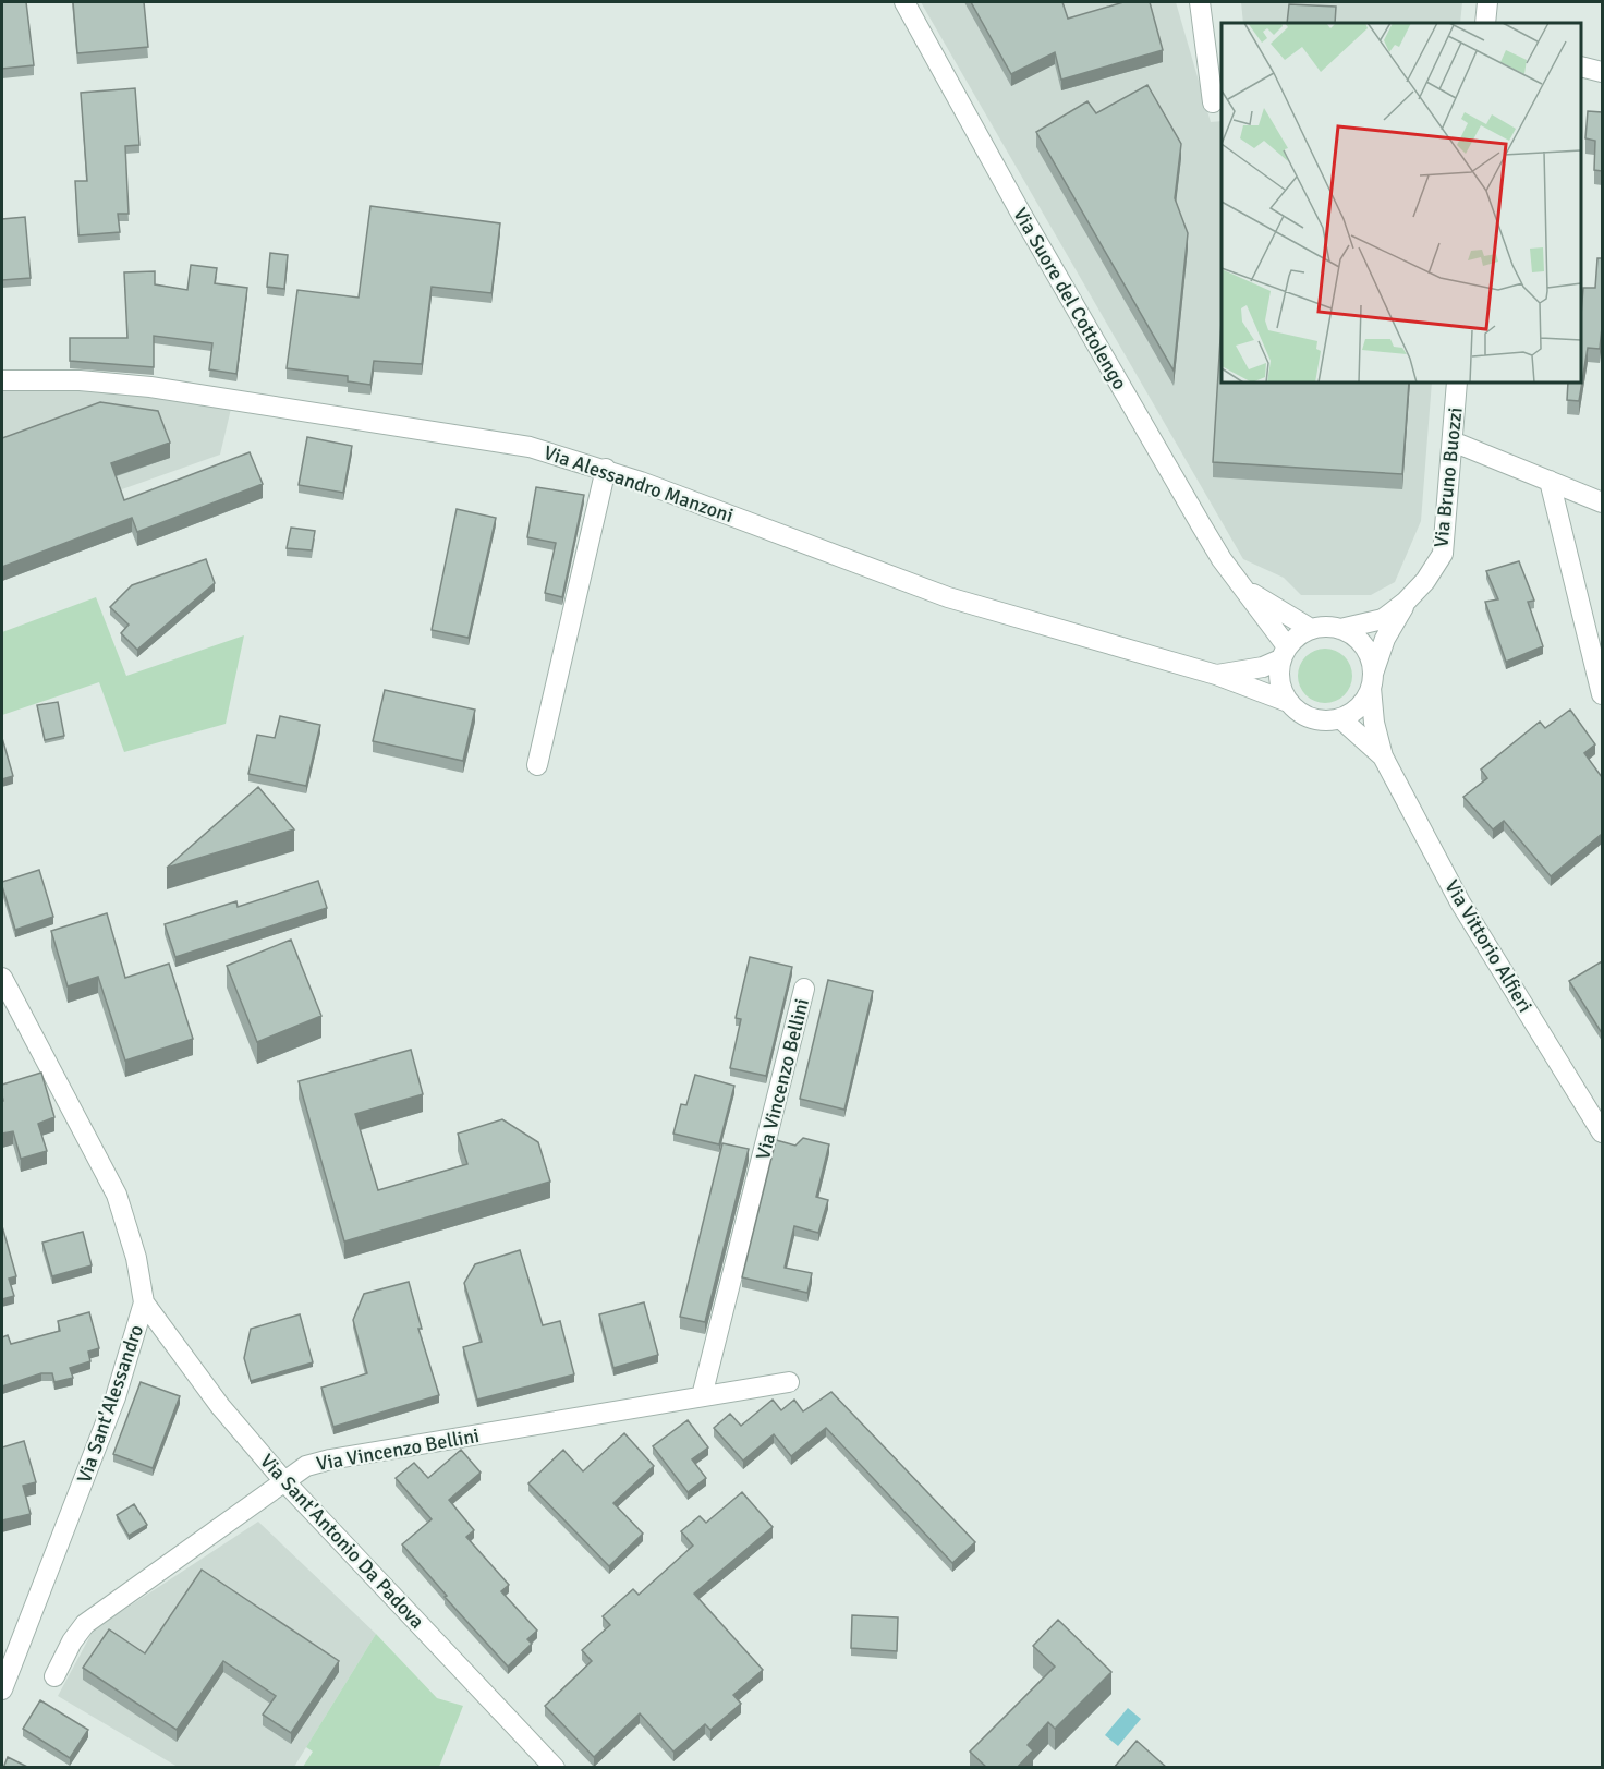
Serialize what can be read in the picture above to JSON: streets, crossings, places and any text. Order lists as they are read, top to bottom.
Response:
{
  "streets": {
    "street": [
      "Via Suore del Cottolengo",
      "Via Bruno Buozzi",
      "Via Alessandro Manzoni",
      "Via Vittorio Alfieri",
      "Via Vincenzo Bellini",
      "Via Sant'Alessandro",
      "Via Sant'Antonio Da Padova"
    ]
  },
  "crossings": [
    ["Via Suore del Cottolengo", "Via Bruno Buozzi"],
    ["Via Suore del Cottolengo", "Via Alessandro Manzoni"],
    ["Via Suore del Cottolengo", "Via Vittorio Alfieri"],
    ["Via Bruno Buozzi", "Via Alessandro Manzoni"],
    ["Via Bruno Buozzi", "Via Vittorio Alfieri"],
    ["Via Alessandro Manzoni", "Via Vittorio Alfieri"],
    ["Via Vincenzo Bellini", "Via Sant'Antonio Da Padova"],
    ["Via Sant'Alessandro", "Via Sant'Antonio Da Padova"]
  ]
}
